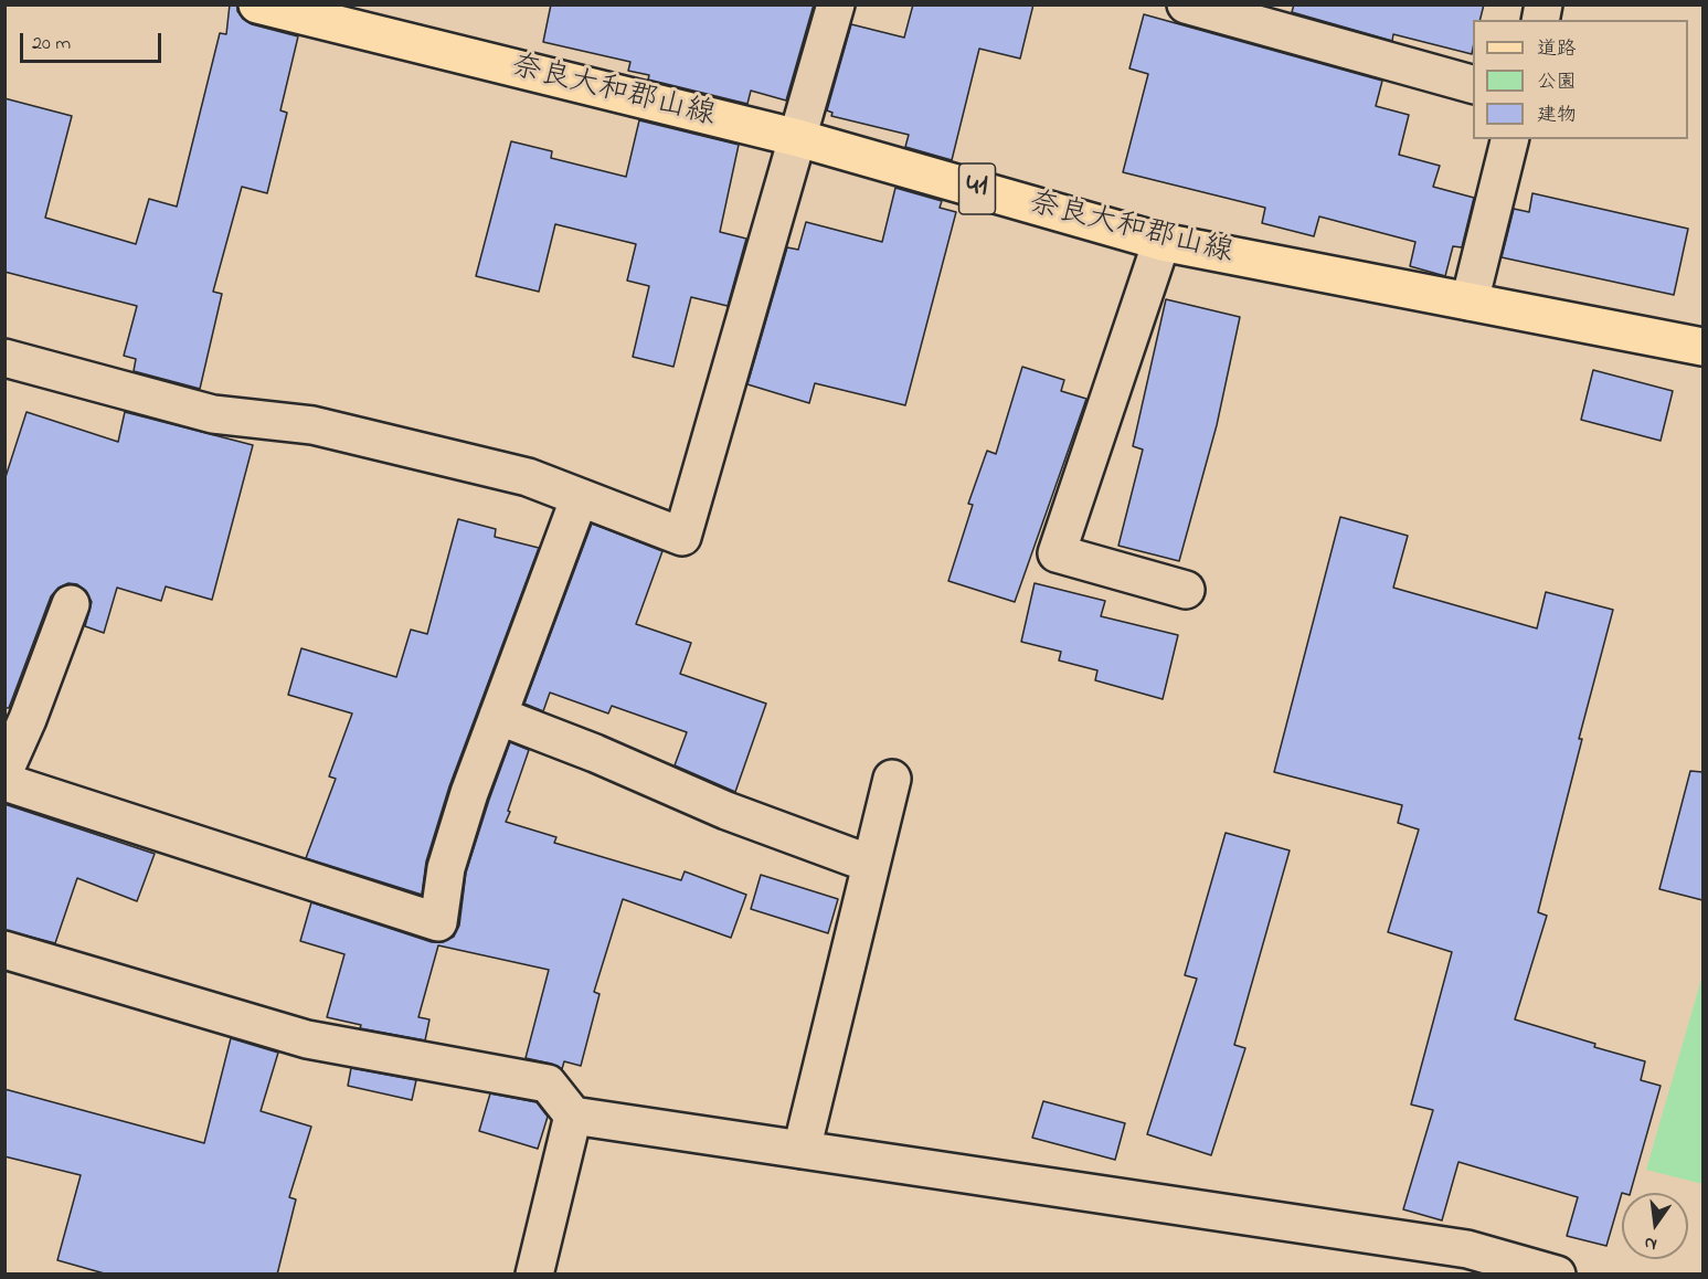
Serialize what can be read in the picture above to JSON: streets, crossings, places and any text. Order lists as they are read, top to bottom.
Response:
{
  "streets": {
    "main road": ["奈良大和郡山線", "41"]
  },
  "legend": ["道路", "公園", "建物"],
  "scale_bar": "20 m",
  "north": "bottom"
}
